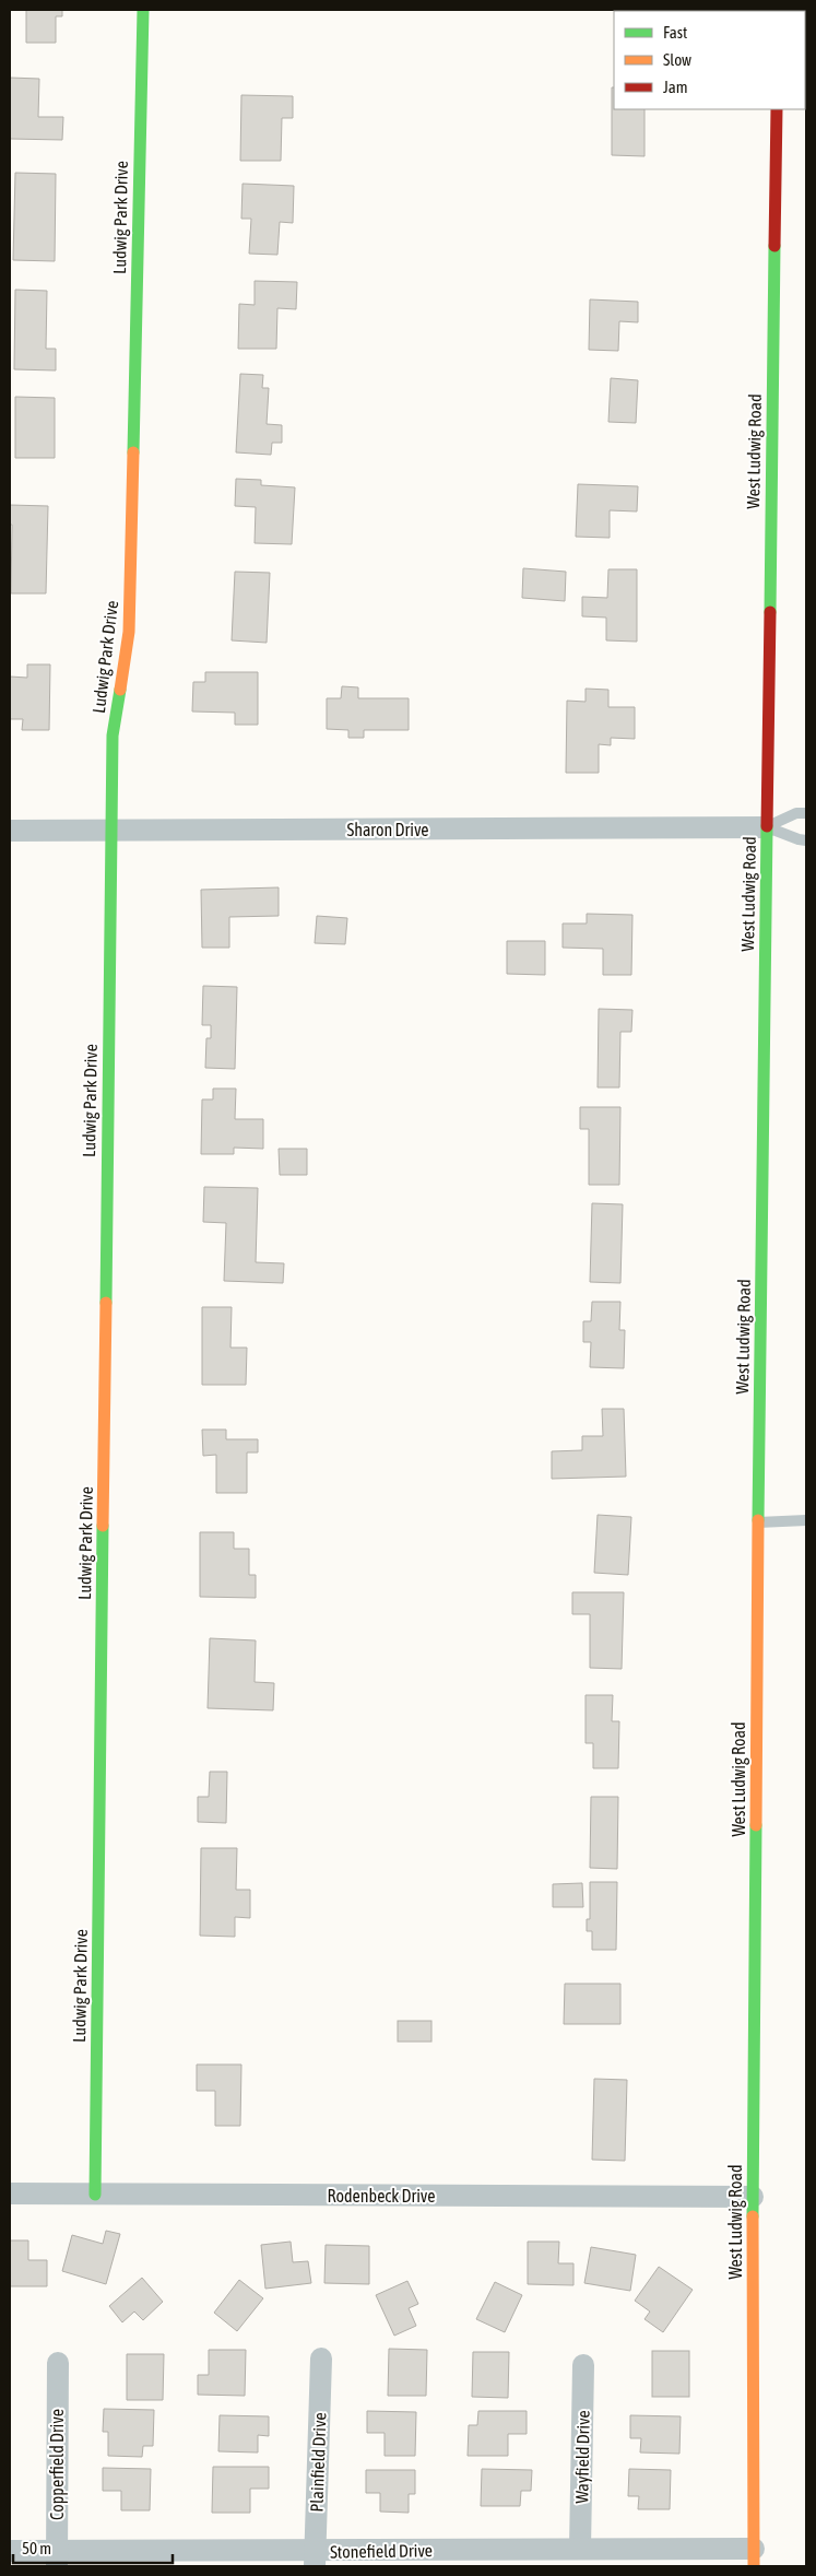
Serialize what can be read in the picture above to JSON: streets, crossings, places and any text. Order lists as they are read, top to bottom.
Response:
{
  "streets": {
    "main road": ["Ludwig Park Drive", "West Ludwig Road"],
    "street": [
      "Sharon Drive",
      "Rodenbeck Drive",
      "Wayfield Drive",
      "Plainfield Drive",
      "Copperfield Drive",
      "Stonefield Drive"
    ]
  },
  "crossings": [
    ["Ludwig Park Drive", "Sharon Drive"],
    ["Ludwig Park Drive", "Rodenbeck Drive"],
    ["West Ludwig Road", "Sharon Drive"],
    ["West Ludwig Road", "Rodenbeck Drive"],
    ["West Ludwig Road", "Stonefield Drive"],
    ["Wayfield Drive", "Stonefield Drive"],
    ["Plainfield Drive", "Stonefield Drive"],
    ["Copperfield Drive", "Stonefield Drive"]
  ],
  "legend": ["Fast", "Slow", "Jam"],
  "scale_bar": "50 m"
}
